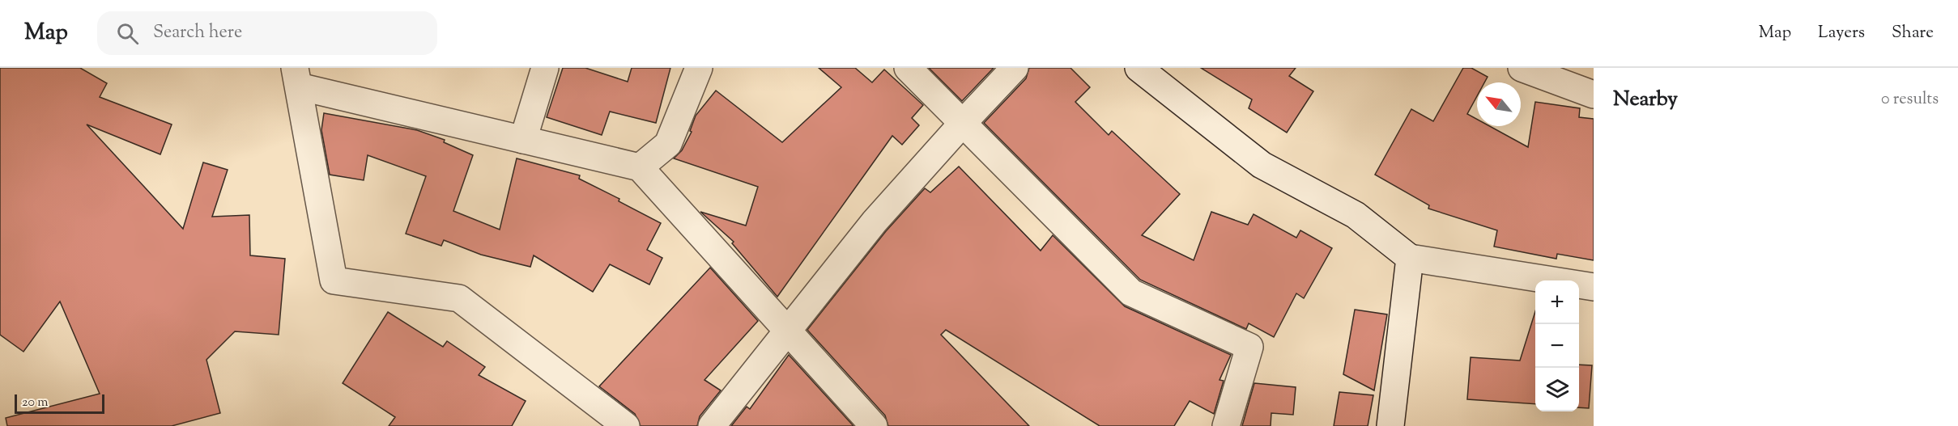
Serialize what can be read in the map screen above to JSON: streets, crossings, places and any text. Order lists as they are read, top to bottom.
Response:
{
  "scale_bar": "20 m",
  "north": "top left",
  "page": {
    "header": "Map",
    "search": "Search here",
    "nav": ["Map", "Layers", "Share"],
    "heading": ["Nearby", "0 results"],
    "map_buttons": ["+", "−"],
    "scale": "20 m"
  }
}
